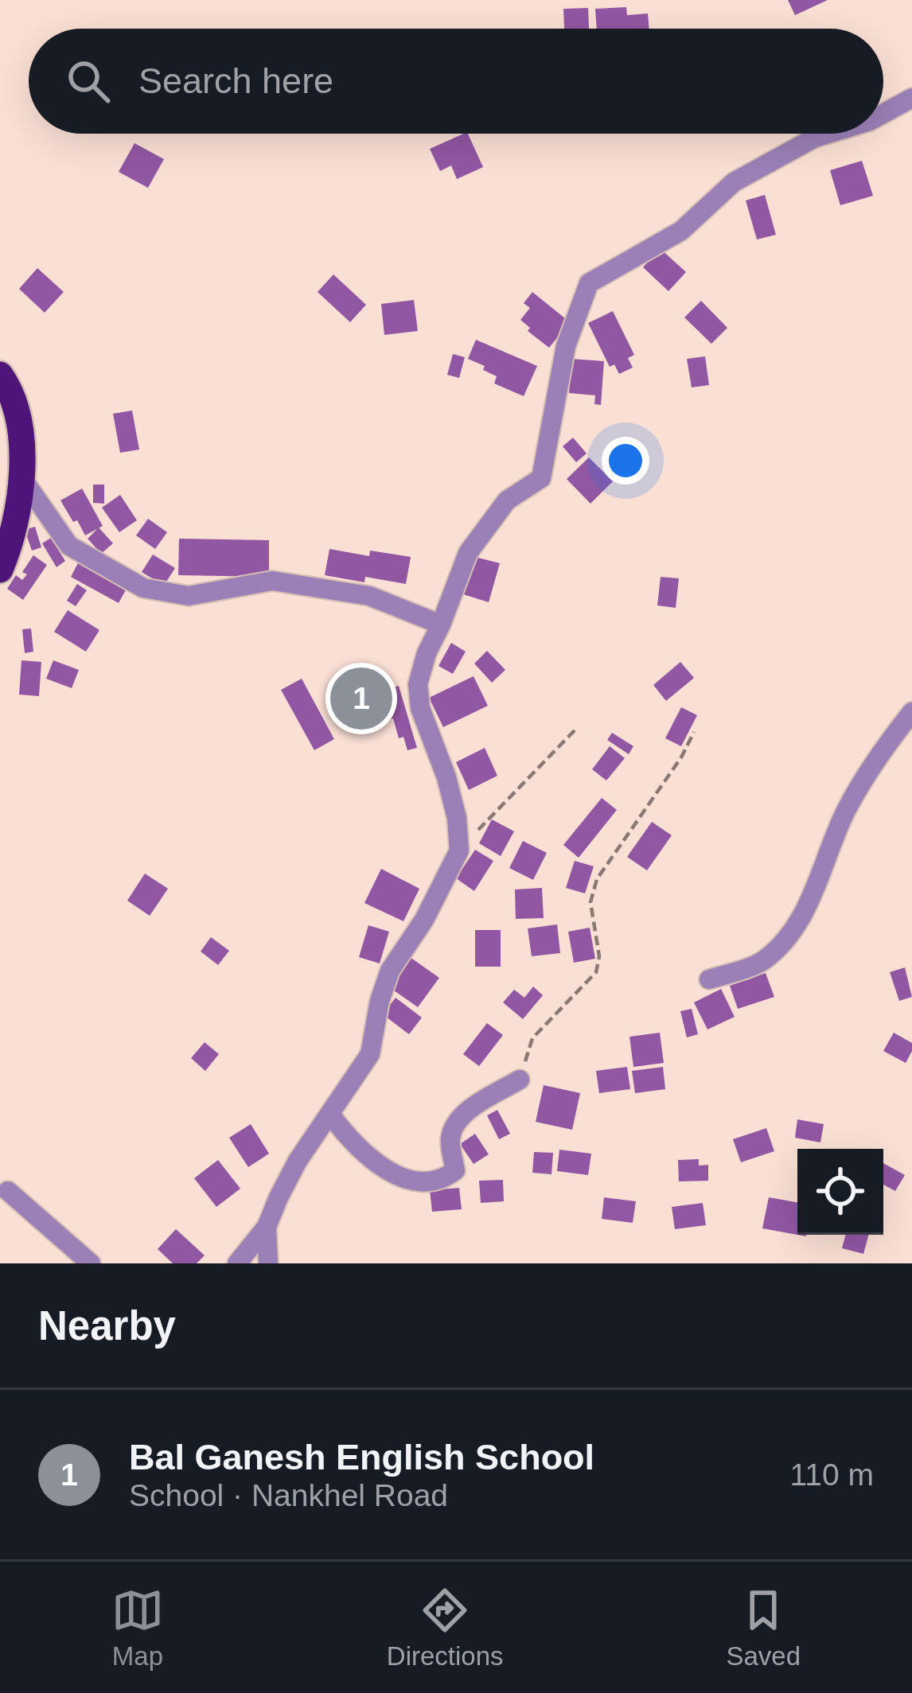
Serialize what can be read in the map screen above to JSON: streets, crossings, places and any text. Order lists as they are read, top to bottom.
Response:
{
  "page": {
    "search": "Search here",
    "pins": "1",
    "heading": "Nearby",
    "list": [
      {
        "mark": "1",
        "name": "Bal Ganesh English School",
        "note": "School · Nankhel Road",
        "value": "110 m"
      }
    ],
    "nav": ["Map", "Directions", "Saved"]
  }
}
